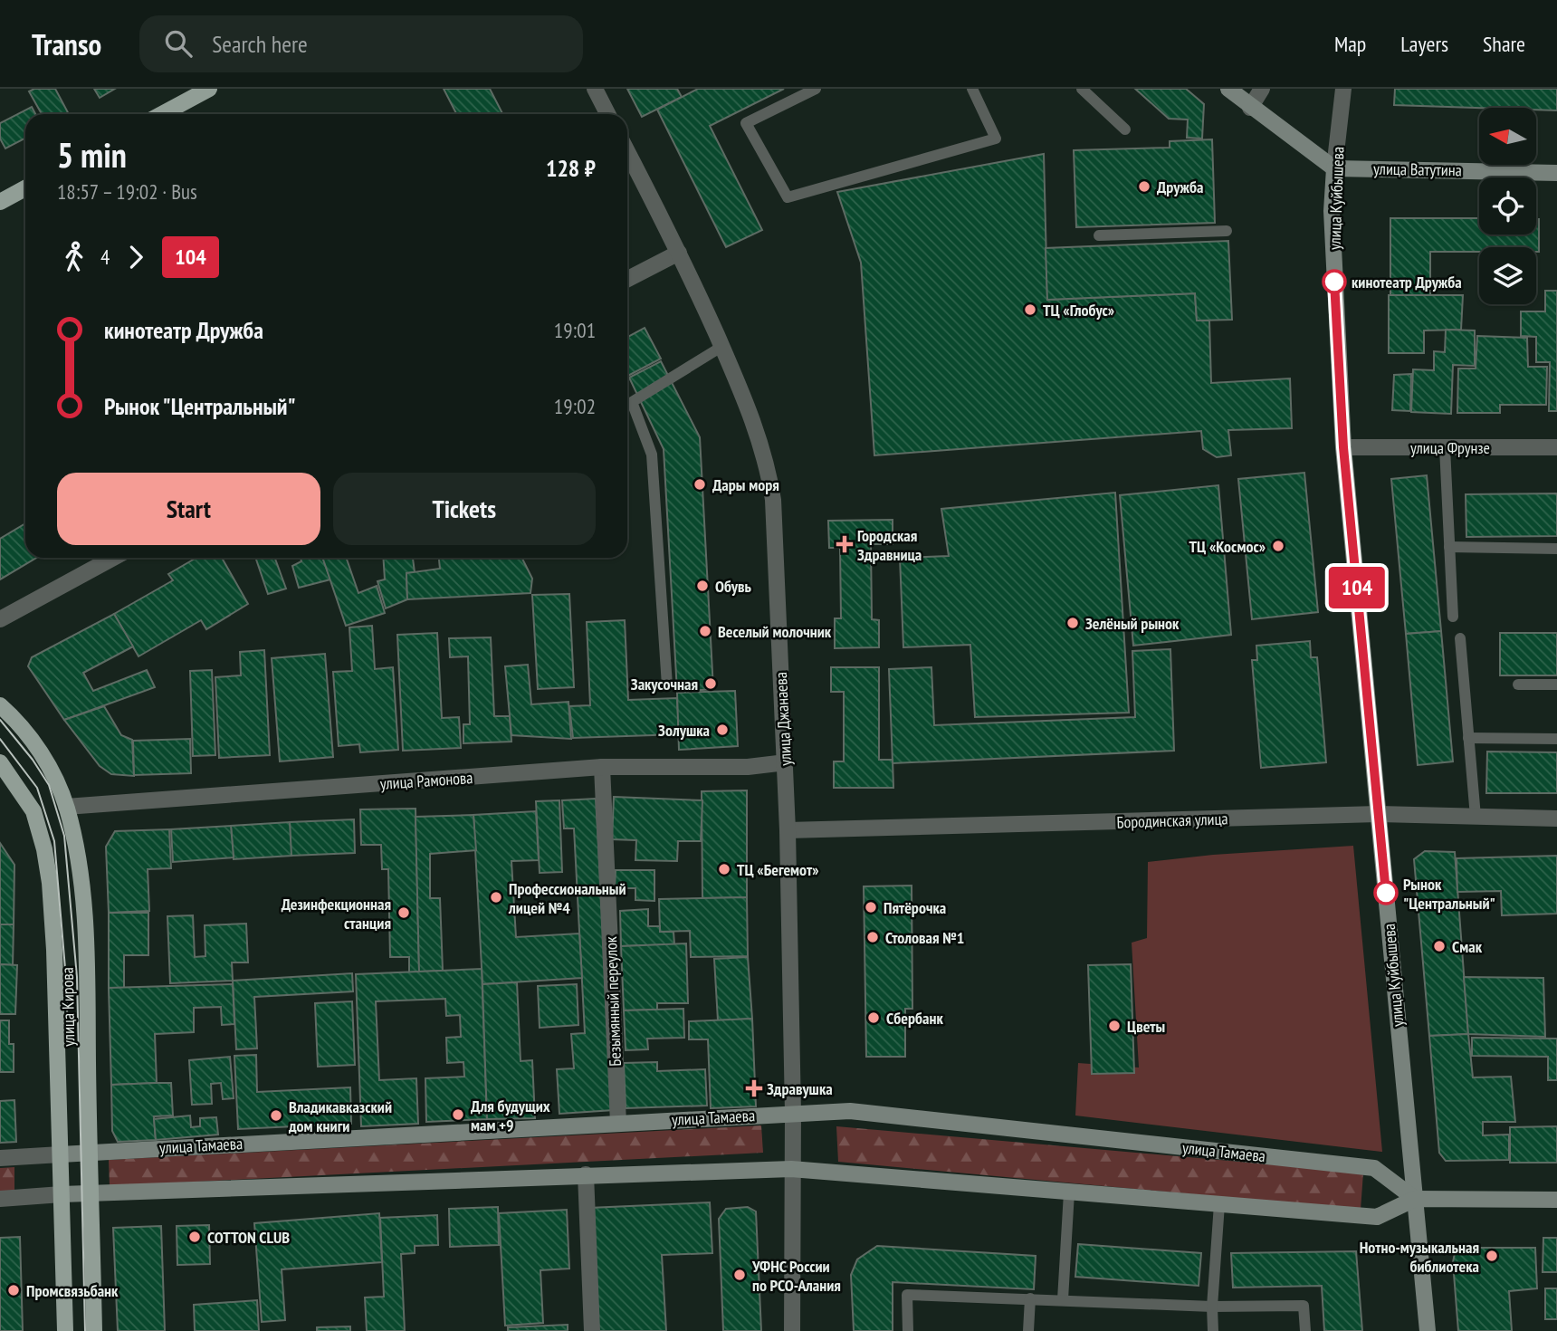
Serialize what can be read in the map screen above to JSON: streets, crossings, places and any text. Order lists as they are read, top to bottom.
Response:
{
  "streets": {
    "main road": [
      "улица Ватутина",
      "улица Куйбышева",
      "улица Кирова",
      "улица Тамаева"
    ],
    "street": [
      "улица Фрунзе",
      "улица Джанаева",
      "улица Рамонова",
      "Бородинская улица",
      "Безымянный переулок"
    ]
  },
  "crossings": [
    ["улица Ватутина", "улица Куйбышева"],
    ["улица Куйбышева", "улица Фрунзе"],
    ["улица Куйбышева", "Бородинская улица"],
    ["улица Куйбышева", "улица Тамаева"],
    ["улица Джанаева", "улица Рамонова"],
    ["улица Джанаева", "Бородинская улица"],
    ["улица Джанаева", "улица Тамаева"],
    ["улица Рамонова", "Безымянный переулок"],
    ["улица Рамонова", "улица Кирова"],
    ["Безымянный переулок", "улица Тамаева"],
    ["улица Кирова", "улица Тамаева"]
  ],
  "places": {
    "other": [
      "Дружба",
      "кинотеатр Дружба",
      "ТЦ «Глобус»",
      "Дары моря",
      "ТЦ «Космос»",
      "Обувь",
      "Зелёный рынок",
      "Веселый молочник",
      "Закусочная",
      "Золушка",
      "ТЦ «Бегемот»",
      "Рынок \"Центральный\"",
      "Профессиональный лицей №4",
      "Пятёрочка",
      "Дезинфекционная станция",
      "Столовая №1",
      "Смак",
      "Сбербанк",
      "Цветы",
      "Для будущих мам +9",
      "Владикавказский дом книги",
      "COTTON CLUB",
      "Нотно-музыкальная библиотека",
      "УФНС России по РСО-Алания",
      "Промсвязьбанк"
    ],
    "health": ["Городская Здравница", "Здравушка"]
  },
  "lines": ["bus line 104"],
  "north": "left",
  "page": {
    "header": "Transo",
    "search": "Search here",
    "nav": ["Map", "Layers", "Share"],
    "on_map": "104",
    "heading": ["5 min", "18:57 – 19:02 · Bus", "128 ₽"],
    "legs": ["4", "104"],
    "list": [
      {
        "name": "кинотеатр Дружба",
        "value": "19:01"
      },
      {
        "name": "Рынок \"Центральный\"",
        "value": "19:02"
      }
    ],
    "buttons": ["Start", "Tickets"]
  }
}
